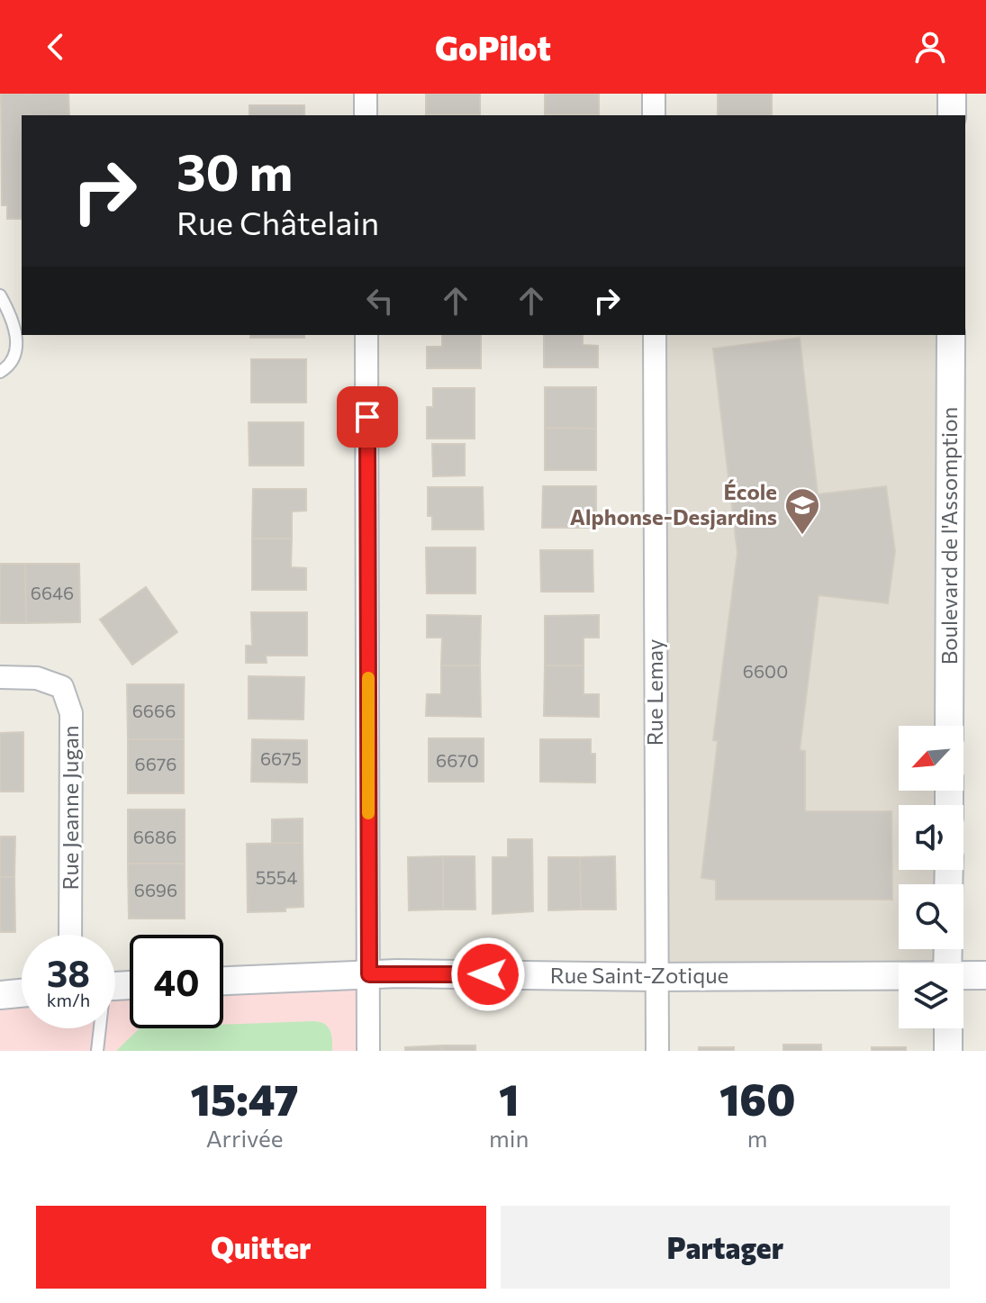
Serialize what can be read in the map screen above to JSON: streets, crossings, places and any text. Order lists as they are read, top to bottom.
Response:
{
  "streets": {
    "street": [
      "Boulevard de l'Assomption",
      "Rue Lemay",
      "Rue Jeanne Jugan",
      "Rue Saint-Zotique"
    ]
  },
  "crossings": [
    ["Rue Lemay", "Rue Saint-Zotique"]
  ],
  "places": {
    "school or university": ["École Alphonse-Desjardins"]
  },
  "house_numbers": [
    "6646",
    "6600",
    "6666",
    "6675",
    "6670",
    "6676",
    "6686",
    "5554",
    "6696"
  ],
  "north": "bottom left",
  "page": {
    "header": "GoPilot",
    "turn": ["30 m", "Rue Châtelain"],
    "speed": "38 km/h",
    "limit": "40",
    "eta": [
      "15:47",
      "Arrivée",
      "1",
      "min",
      "160",
      "m"
    ],
    "buttons": ["Quitter", "Partager"]
  }
}
